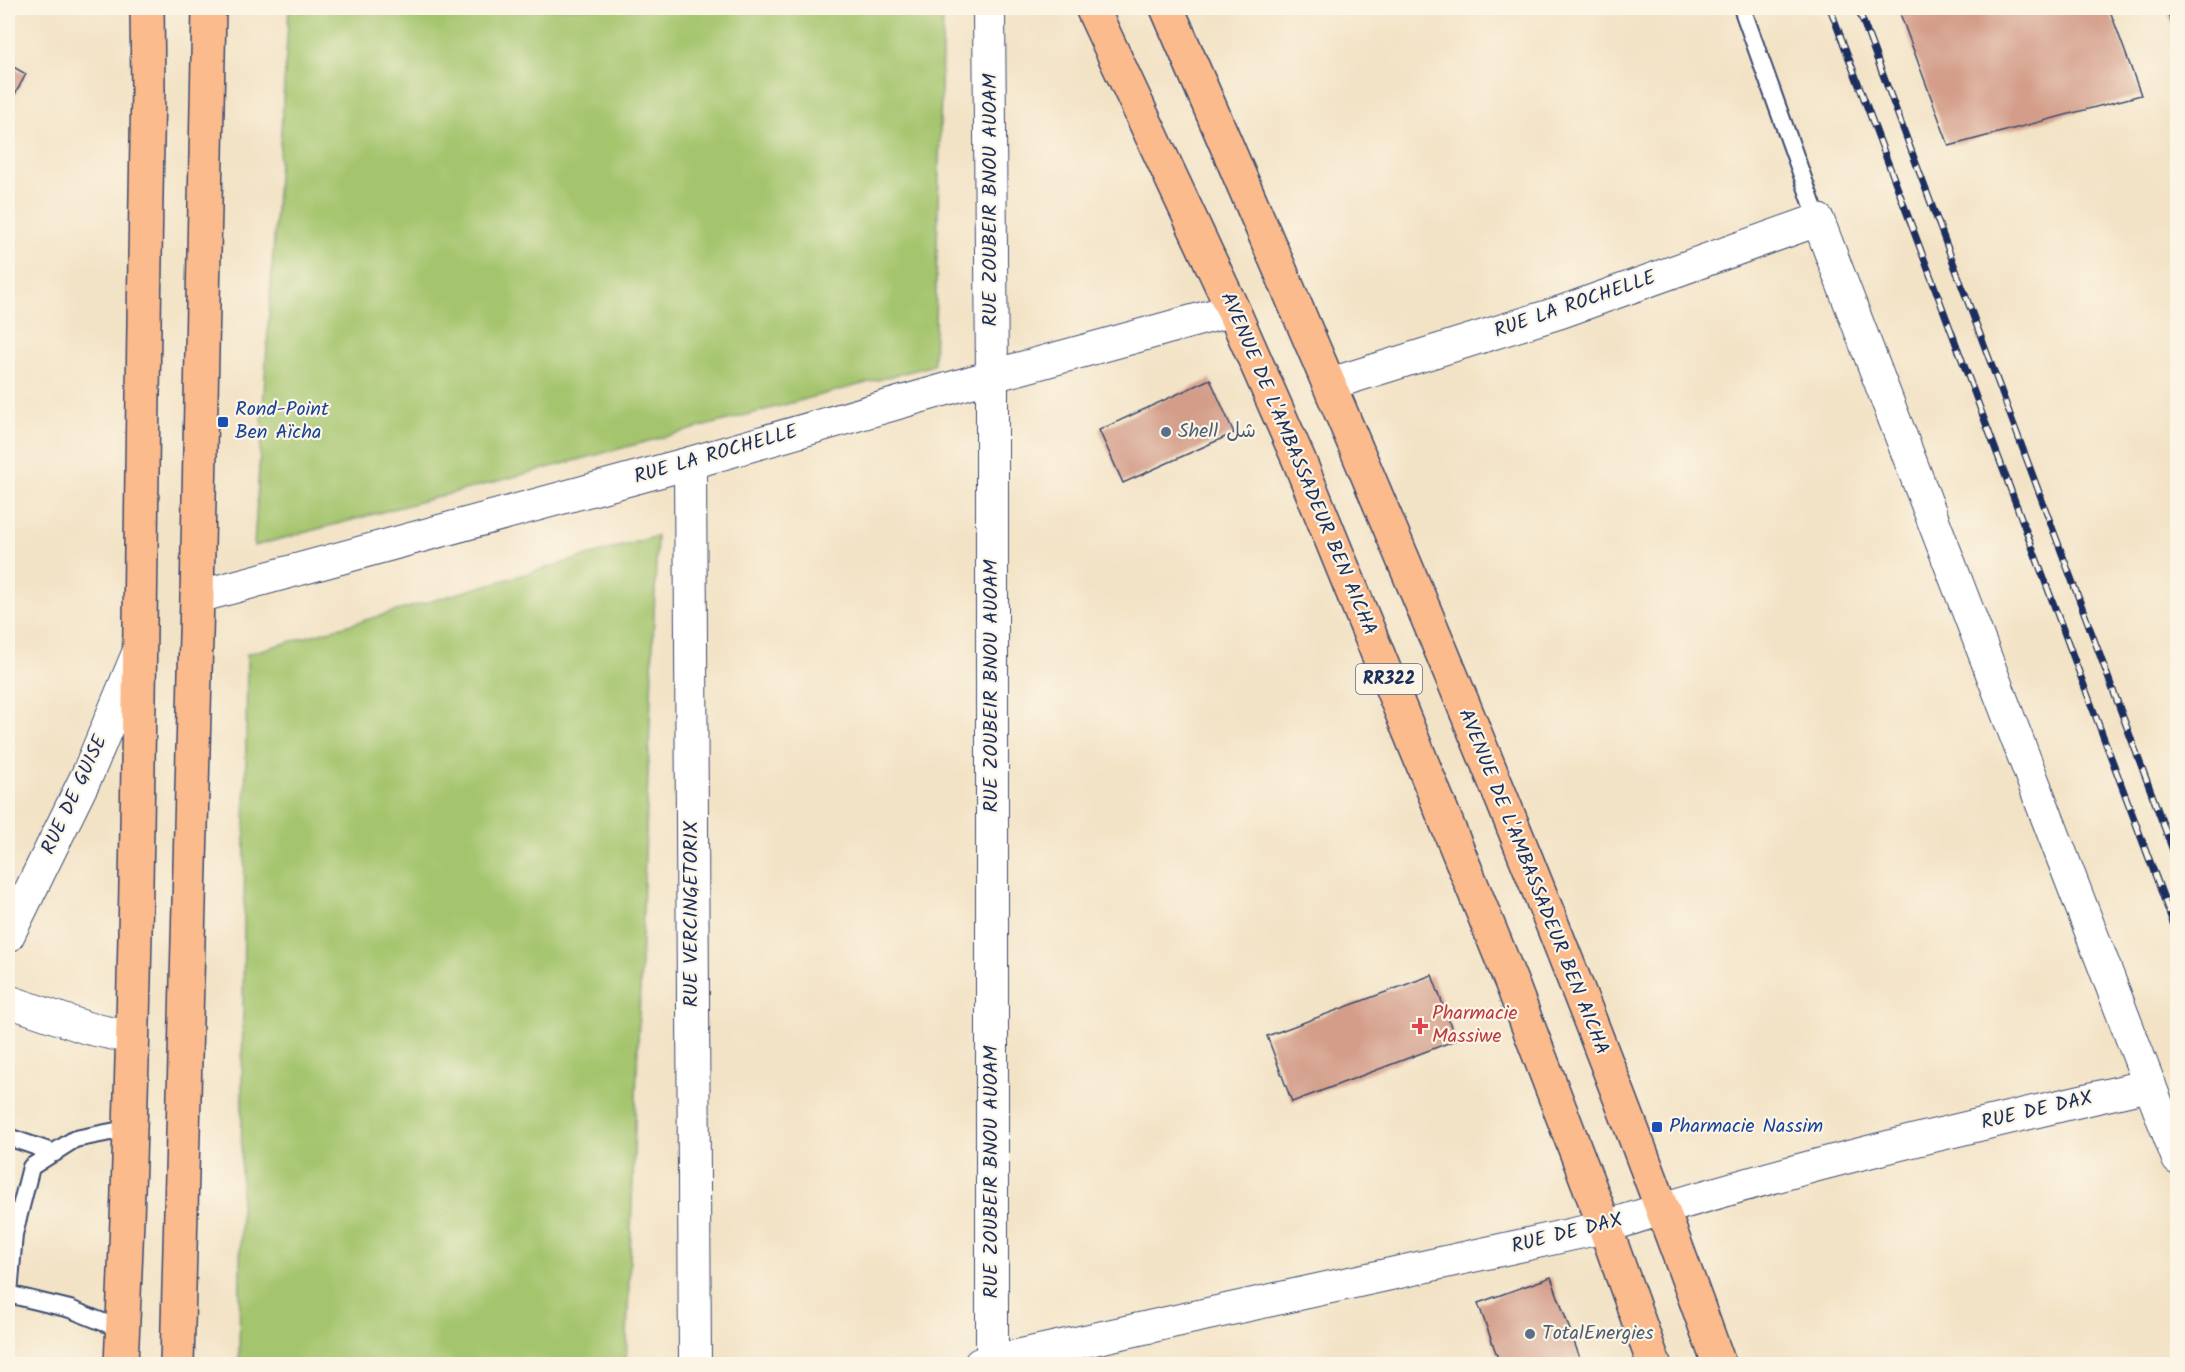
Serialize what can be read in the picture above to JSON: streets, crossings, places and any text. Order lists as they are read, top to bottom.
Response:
{
  "streets": {
    "main road": ["AVENUE DE L'AMBASSADEUR BEN AICHA", "RR322"],
    "street": [
      "RUE ZOUBEIR BNOU AUOAM",
      "RUE LA ROCHELLE",
      "RUE DE GUISE",
      "RUE VERCINGETORIX",
      "RUE DE DAX"
    ]
  },
  "crossings": [
    ["RUE ZOUBEIR BNOU AUOAM", "RUE LA ROCHELLE"],
    ["RUE ZOUBEIR BNOU AUOAM", "RUE DE DAX"],
    ["RUE LA ROCHELLE", "AVENUE DE L'AMBASSADEUR BEN AICHA"],
    ["RUE LA ROCHELLE", "RUE VERCINGETORIX"],
    ["AVENUE DE L'AMBASSADEUR BEN AICHA", "RUE DE DAX"]
  ],
  "places": {
    "transit": ["Rond-Point Ben Aïcha", "Pharmacie Nassim"],
    "other": ["Shell شل", "TotalEnergies"],
    "health": ["Pharmacie Massiwe"]
  }
}
